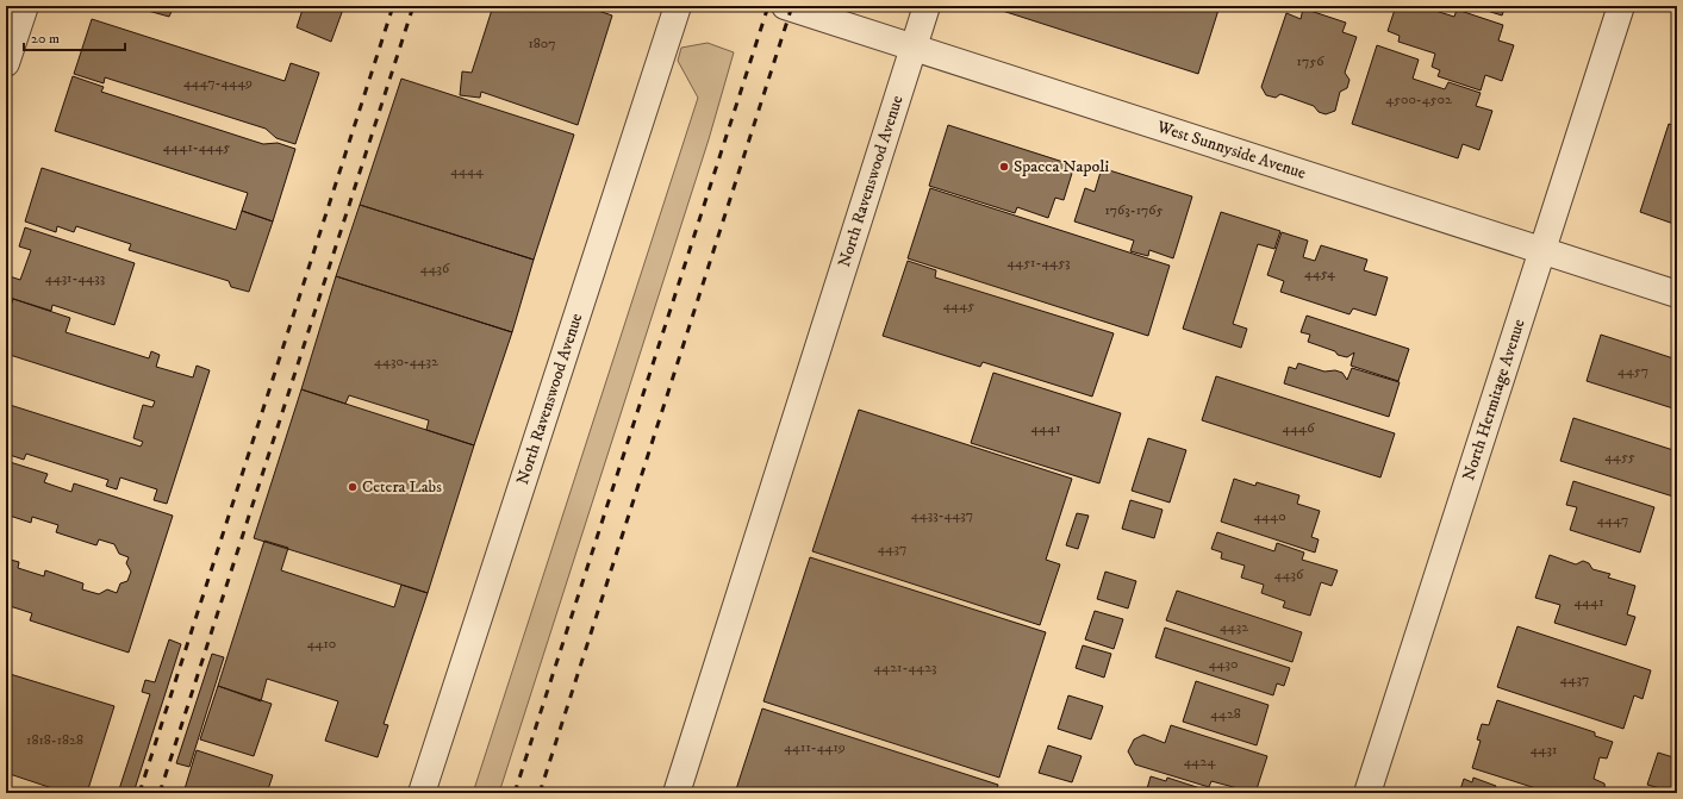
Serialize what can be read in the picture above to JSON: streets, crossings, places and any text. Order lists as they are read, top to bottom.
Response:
{
  "streets": {
    "street": ["West Sunnyside Avenue", "North Ravenswood Avenue", "North Hermitage Avenue"]
  },
  "crossings": [
    ["West Sunnyside Avenue", "North Ravenswood Avenue"],
    ["West Sunnyside Avenue", "North Hermitage Avenue"]
  ],
  "places": ["Spacca Napoli", "Cetera Labs"],
  "house_numbers": [
    "1807",
    "1756",
    "4447-4449",
    "4500-4502",
    "4441-4445",
    "4444",
    "1763-1765",
    "4451-4453",
    "4436",
    "4454",
    "4431-4433",
    "4445",
    "4430-4432",
    "4457",
    "4441",
    "4446",
    "4455",
    "4433-4437",
    "4440",
    "4447",
    "4437",
    "4436",
    "4441",
    "4432",
    "4410",
    "4430",
    "4421-4423",
    "4437",
    "4428",
    "1818-1828",
    "4411-4419",
    "4431",
    "4424"
  ],
  "scale_bar": "20 m"
}
